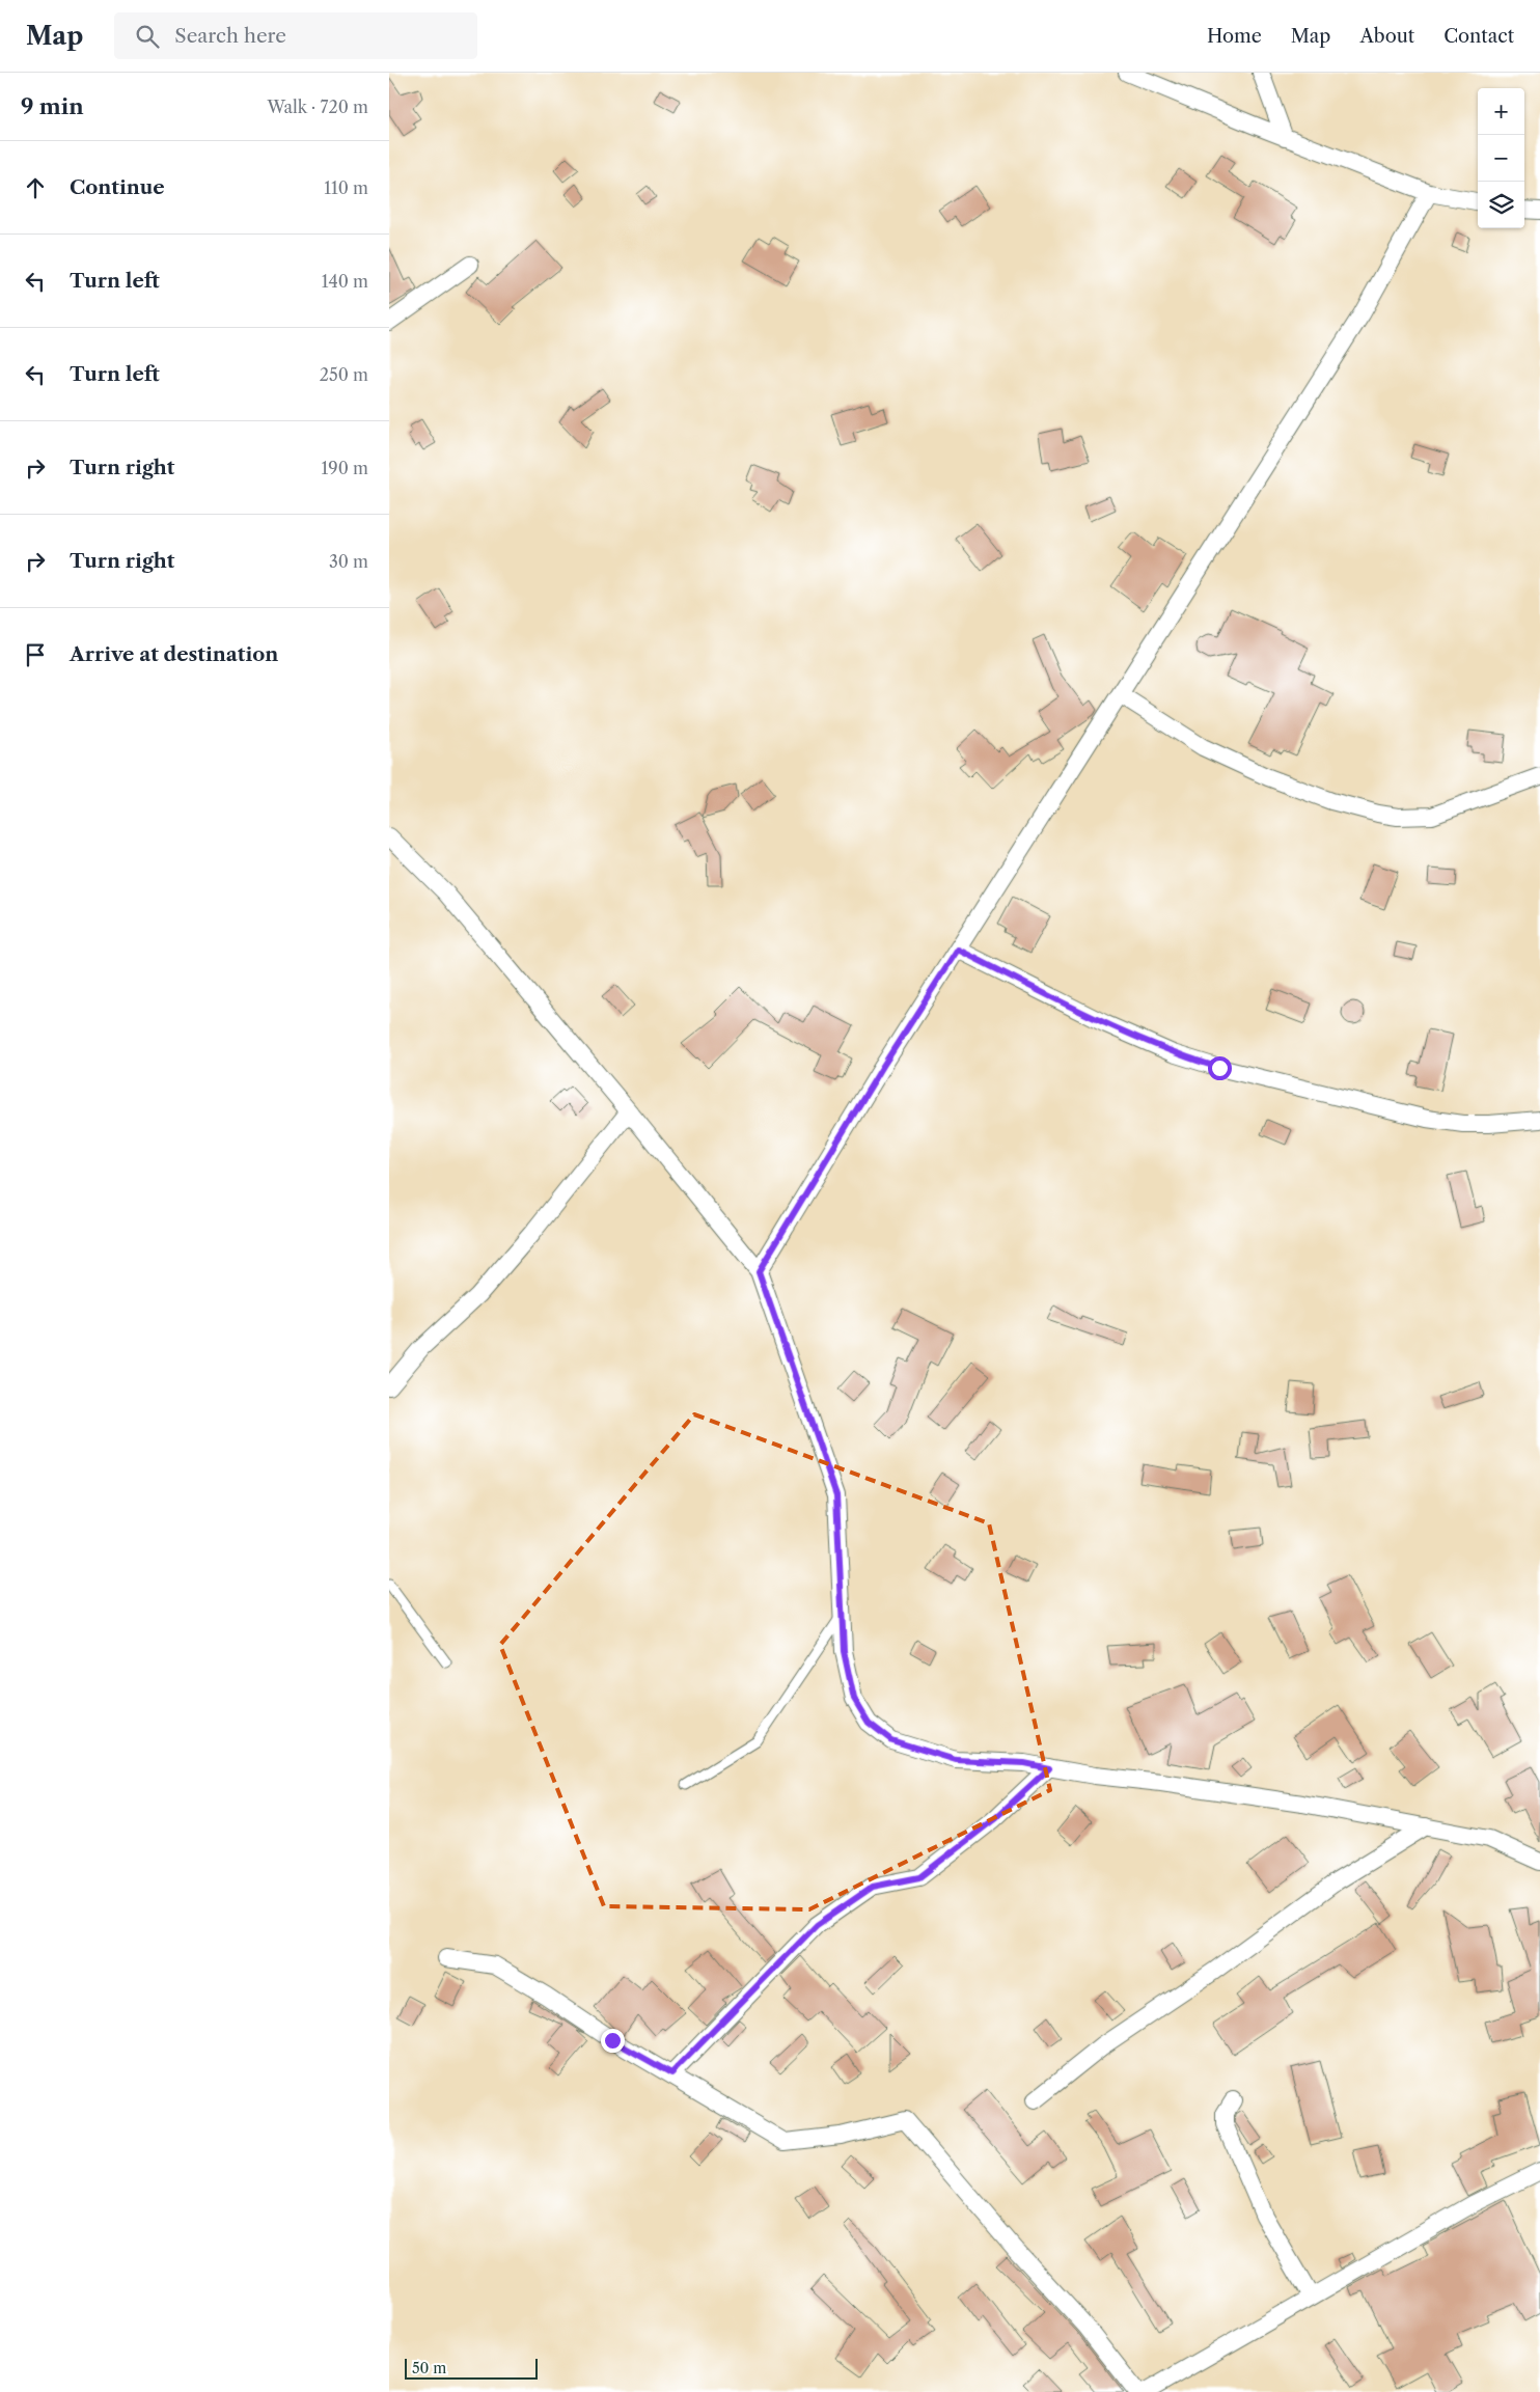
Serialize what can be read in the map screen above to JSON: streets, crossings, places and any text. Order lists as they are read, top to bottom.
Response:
{
  "scale_bar": "50 m",
  "page": {
    "header": "Map",
    "search": "Search here",
    "nav": [
      "Home",
      "Map",
      "About",
      "Contact"
    ],
    "heading": ["9 min", "Walk · 720 m"],
    "map_buttons": ["+", "−"],
    "list": [
      ["Continue", "110 m"],
      ["Turn left", "140 m"],
      ["Turn left", "250 m"],
      ["Turn right", "190 m"],
      ["Turn right", "30 m"],
      "Arrive at destination"
    ],
    "scale": "50 m"
  }
}
